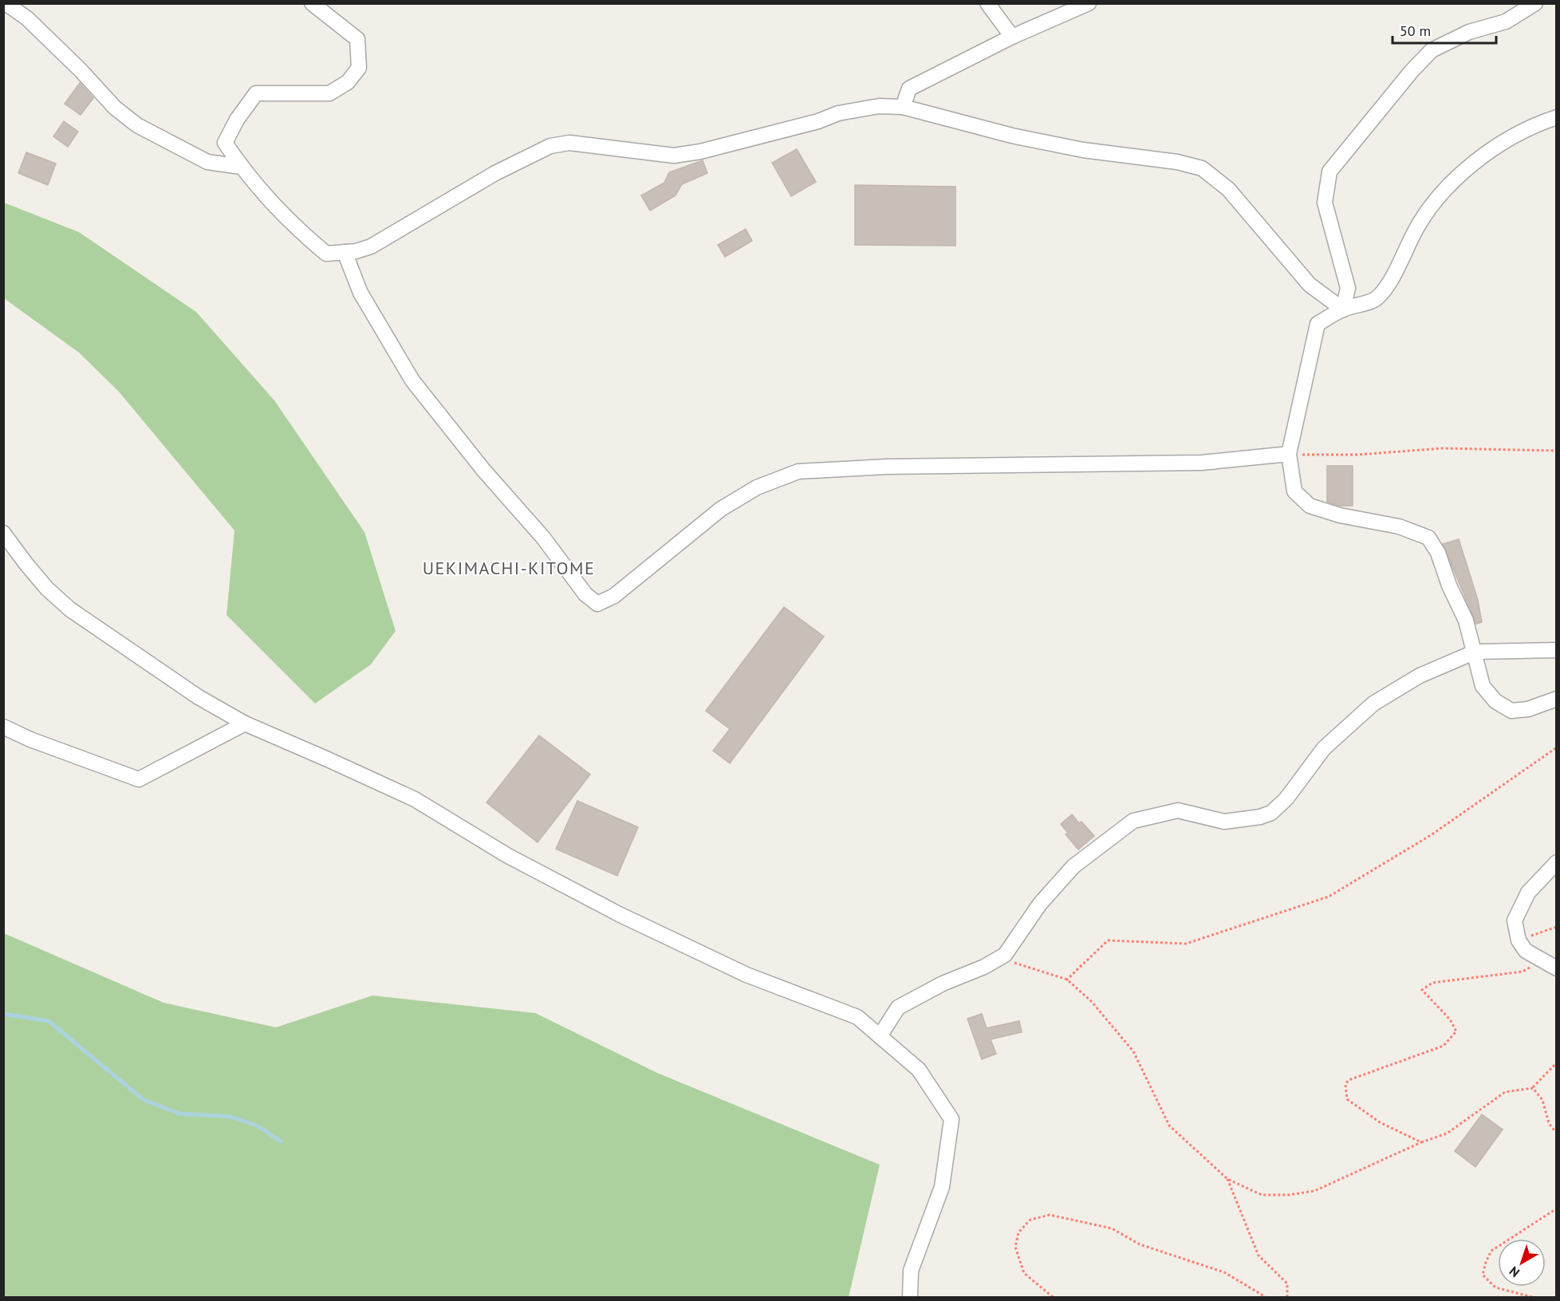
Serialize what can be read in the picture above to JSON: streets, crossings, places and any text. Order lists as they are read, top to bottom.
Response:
{
  "districts": ["UEKIMACHI-KITOME"],
  "scale_bar": "50 m",
  "north": "bottom left"
}
